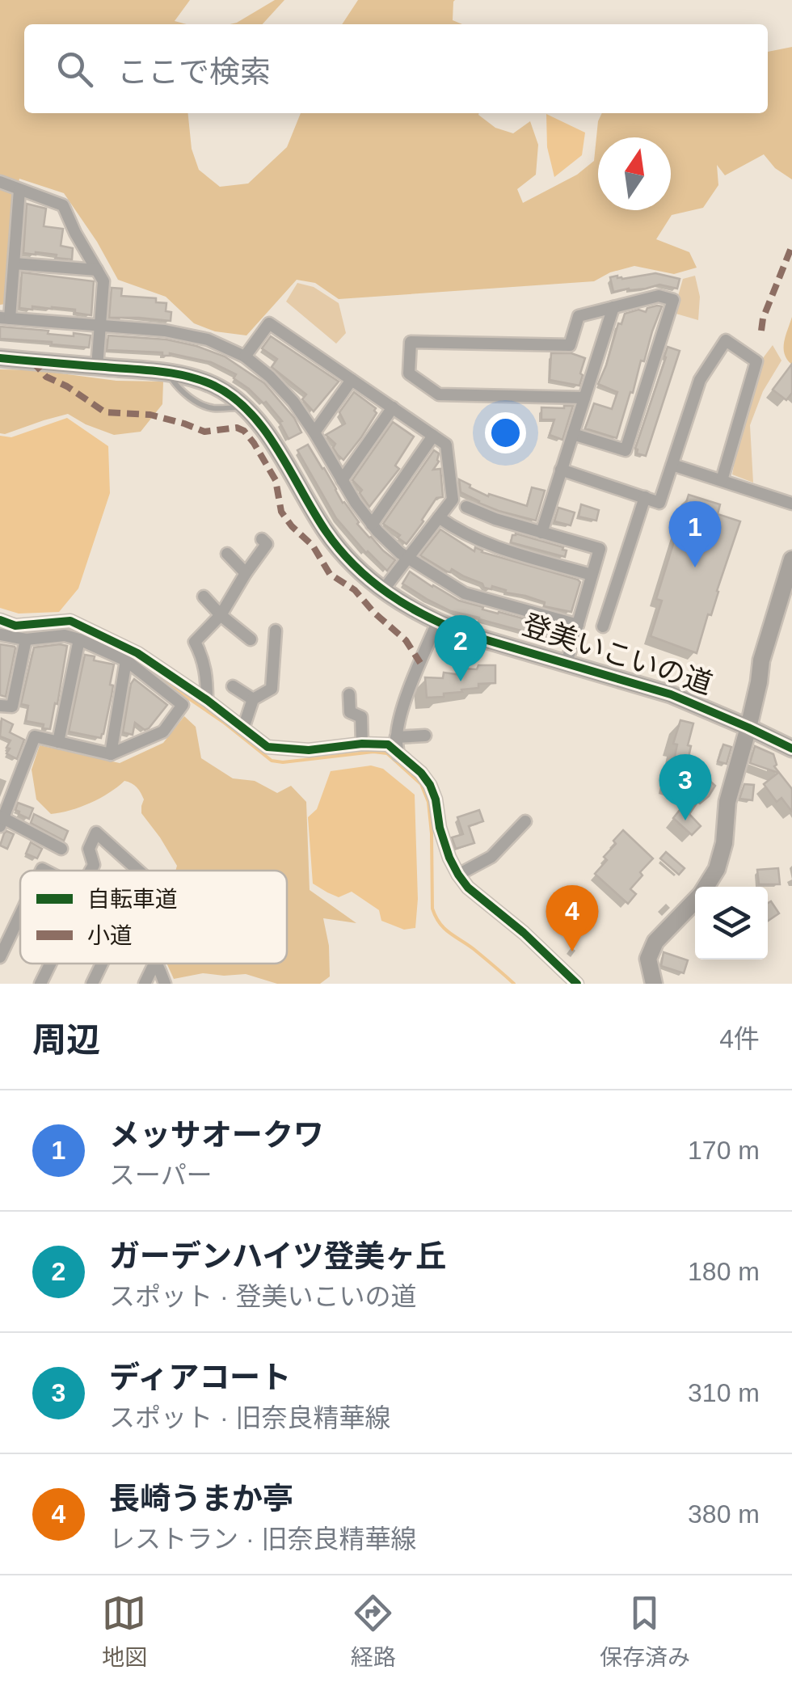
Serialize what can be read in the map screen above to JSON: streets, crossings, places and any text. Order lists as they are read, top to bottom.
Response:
{
  "streets": {
    "street": ["登美いこいの道"]
  },
  "legend": ["自転車道", "小道"],
  "north": "top",
  "page": {
    "search": "ここで検索",
    "pins": [
      "1",
      "2",
      "3",
      "4"
    ],
    "heading": ["周辺", "4件"],
    "list": [
      {
        "mark": "1",
        "name": "メッサオークワ",
        "note": "スーパー",
        "value": "170 m"
      },
      {
        "mark": "2",
        "name": "ガーデンハイツ登美ヶ丘",
        "note": "スポット · 登美いこいの道",
        "value": "180 m"
      },
      {
        "mark": "3",
        "name": "ディアコート",
        "note": "スポット · 旧奈良精華線",
        "value": "310 m"
      },
      {
        "mark": "4",
        "name": "長崎うまか亭",
        "note": "レストラン · 旧奈良精華線",
        "value": "380 m"
      }
    ],
    "nav": ["地図", "経路", "保存済み"]
  }
}
